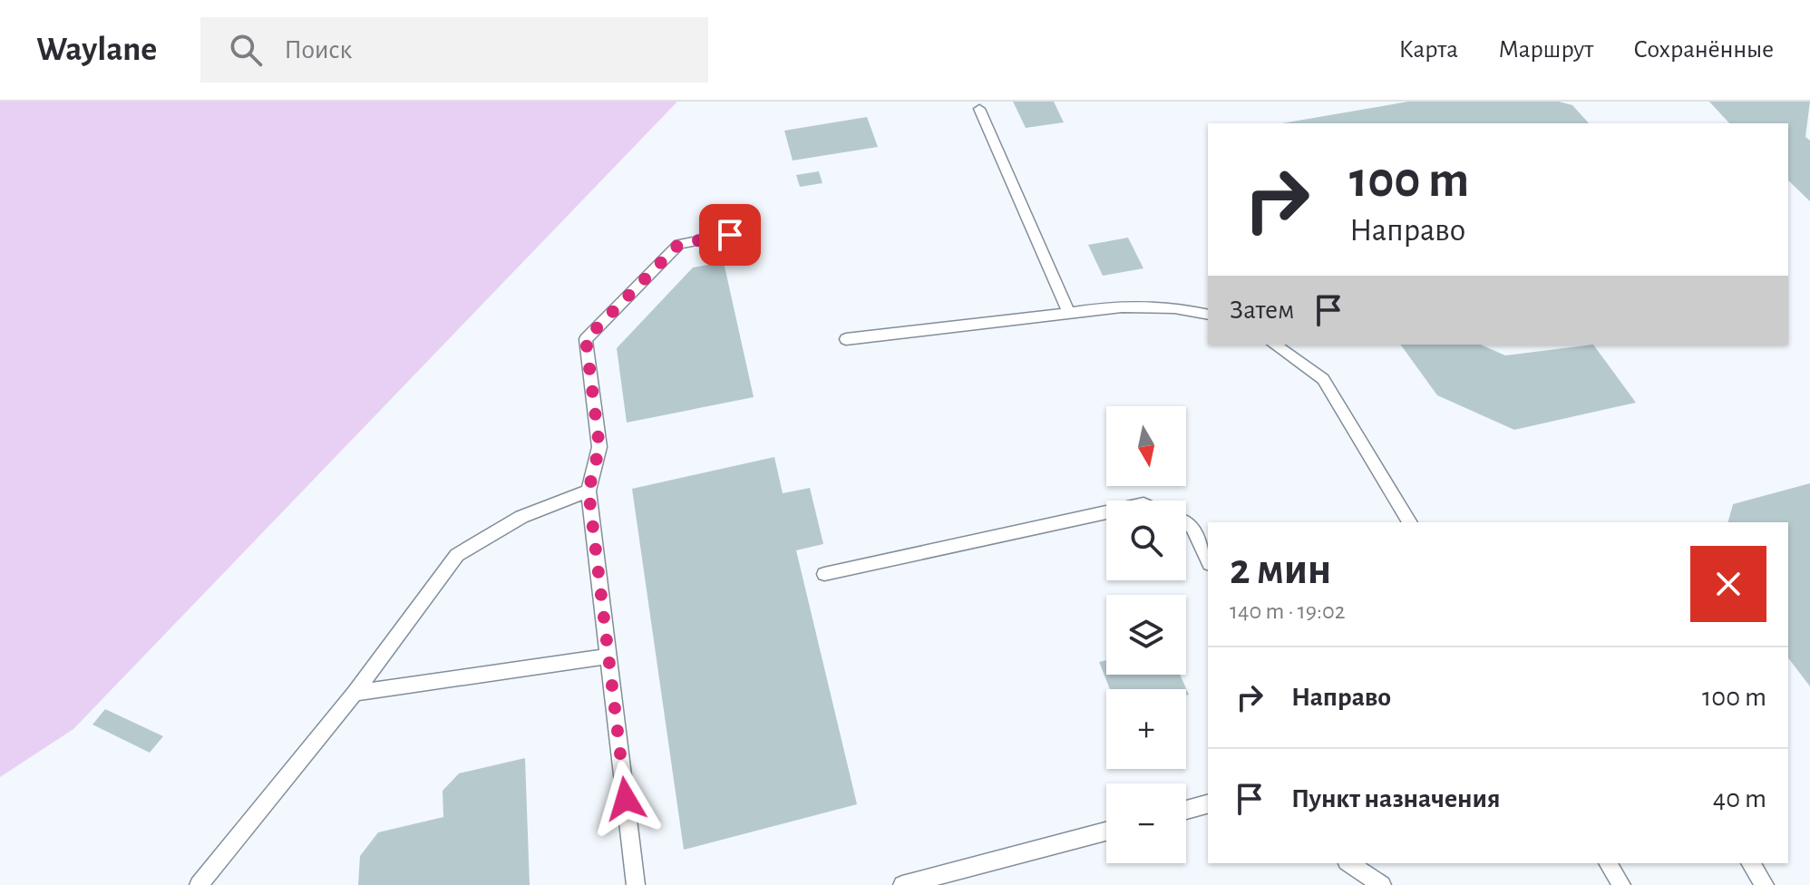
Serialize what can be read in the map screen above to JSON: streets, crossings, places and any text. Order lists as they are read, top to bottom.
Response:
{
  "north": "bottom",
  "page": {
    "header": "Waylane",
    "search": "Поиск",
    "nav": ["Карта", "Маршрут", "Сохранённые"],
    "turn": ["100 m", "Направо"],
    "then": "Затем",
    "map_buttons": ["+", "−"],
    "heading": ["2 мин", "140 m · 19:02"],
    "list": [
      {
        "name": "Направо",
        "value": "100 m"
      },
      {
        "name": "Пункт назначения",
        "value": "40 m"
      }
    ]
  }
}
